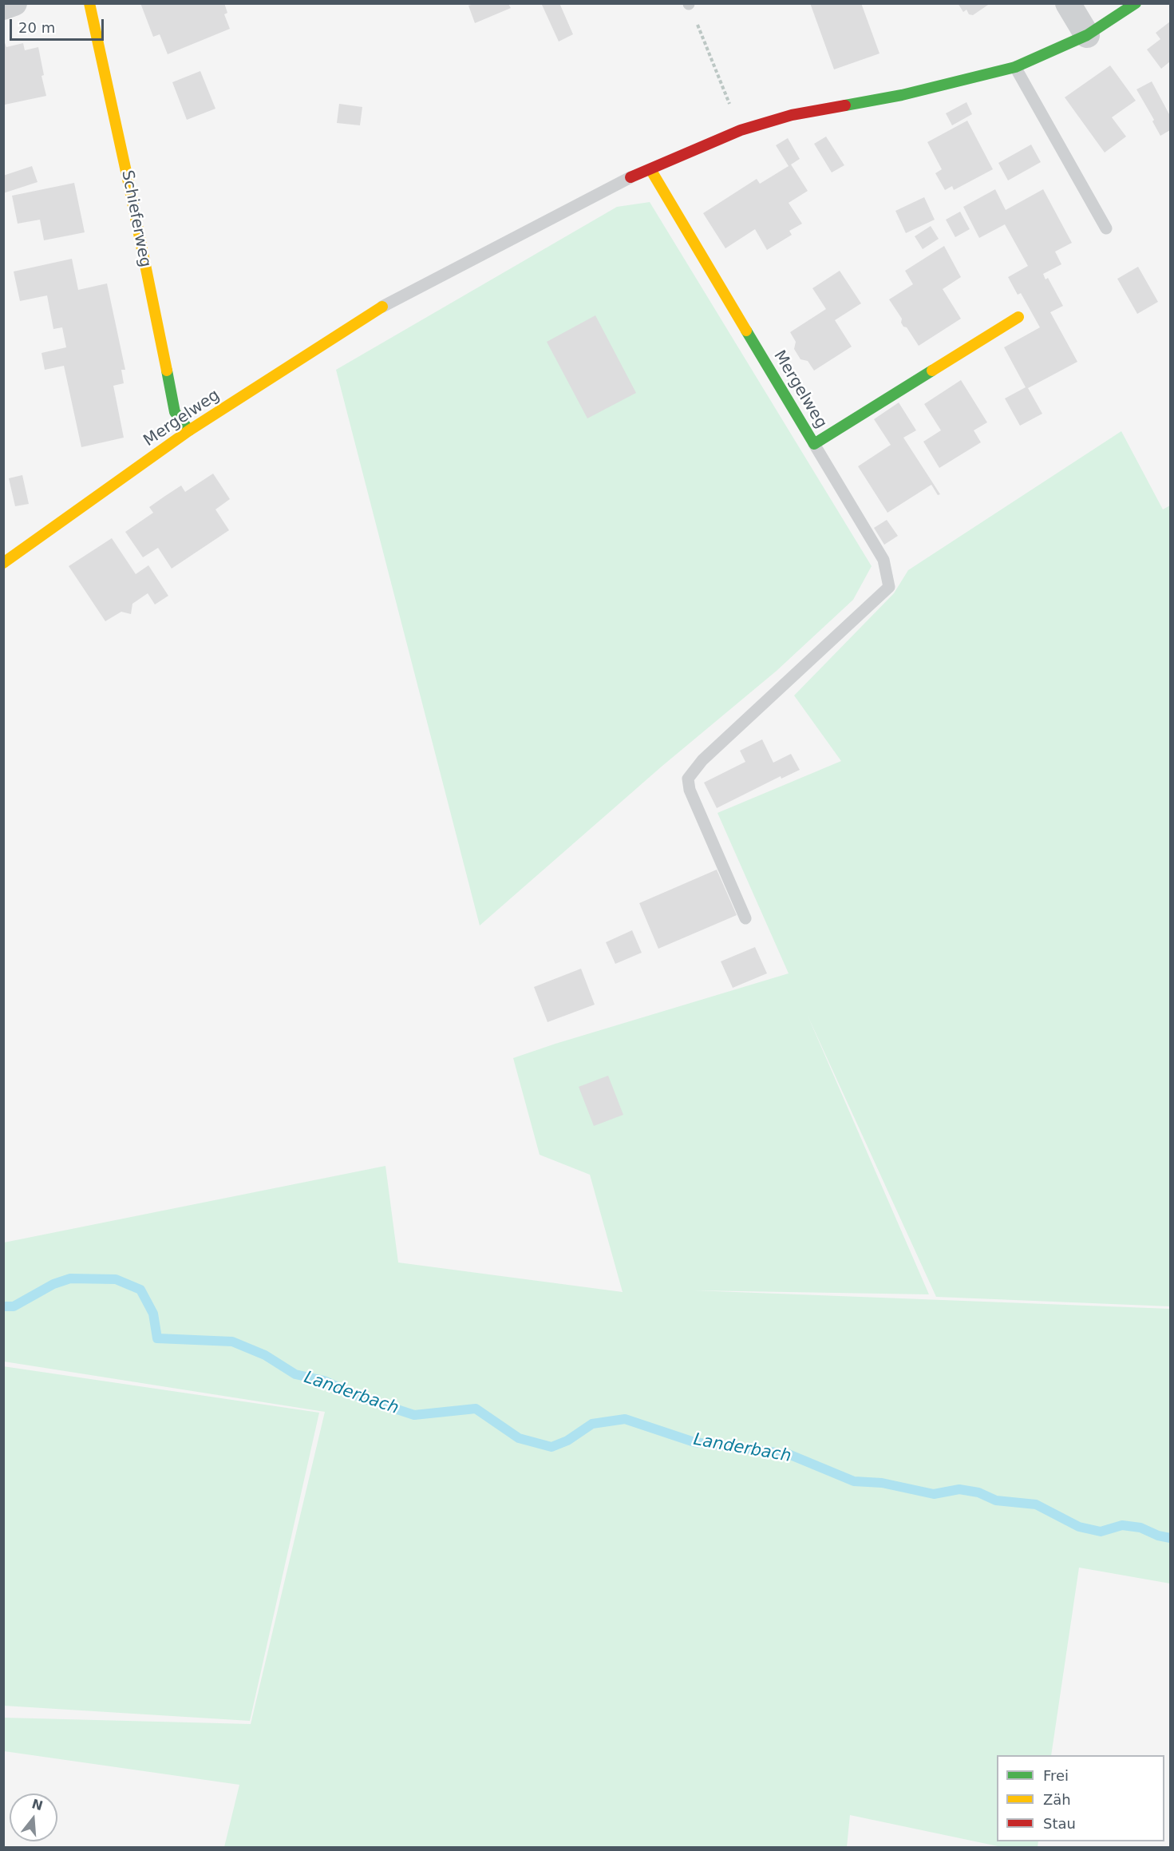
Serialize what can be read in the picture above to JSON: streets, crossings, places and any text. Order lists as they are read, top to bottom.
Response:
{
  "streets": {
    "street": ["Schieferweg", "Mergelweg"]
  },
  "crossings": [
    ["Schieferweg", "Mergelweg"]
  ],
  "water": ["Landerbach"],
  "legend": ["Frei", "Zäh", "Stau"],
  "scale_bar": "20 m",
  "north": "top"
}
